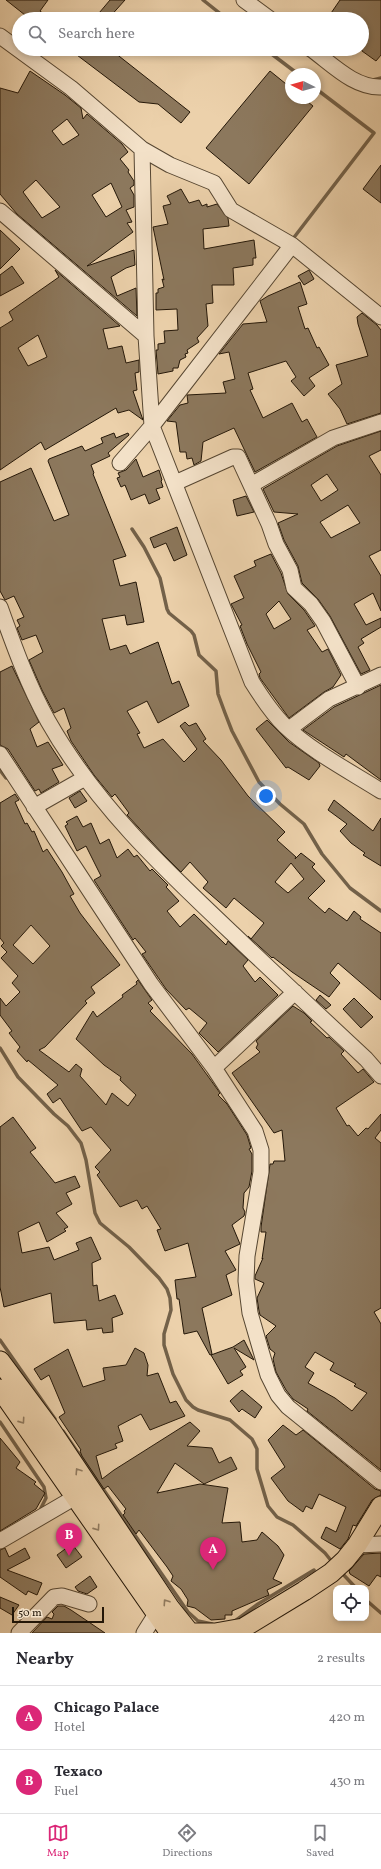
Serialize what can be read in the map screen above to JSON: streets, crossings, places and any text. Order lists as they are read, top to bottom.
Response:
{
  "scale_bar": "50 m",
  "north": "left",
  "page": {
    "search": "Search here",
    "pins": ["B", "A"],
    "scale": "50 m",
    "heading": ["Nearby", "2 results"],
    "list": [
      {
        "mark": "A",
        "name": "Chicago Palace",
        "note": "Hotel",
        "value": "420 m"
      },
      {
        "mark": "B",
        "name": "Texaco",
        "note": "Fuel",
        "value": "430 m"
      }
    ],
    "nav": ["Map", "Directions", "Saved"]
  }
}
